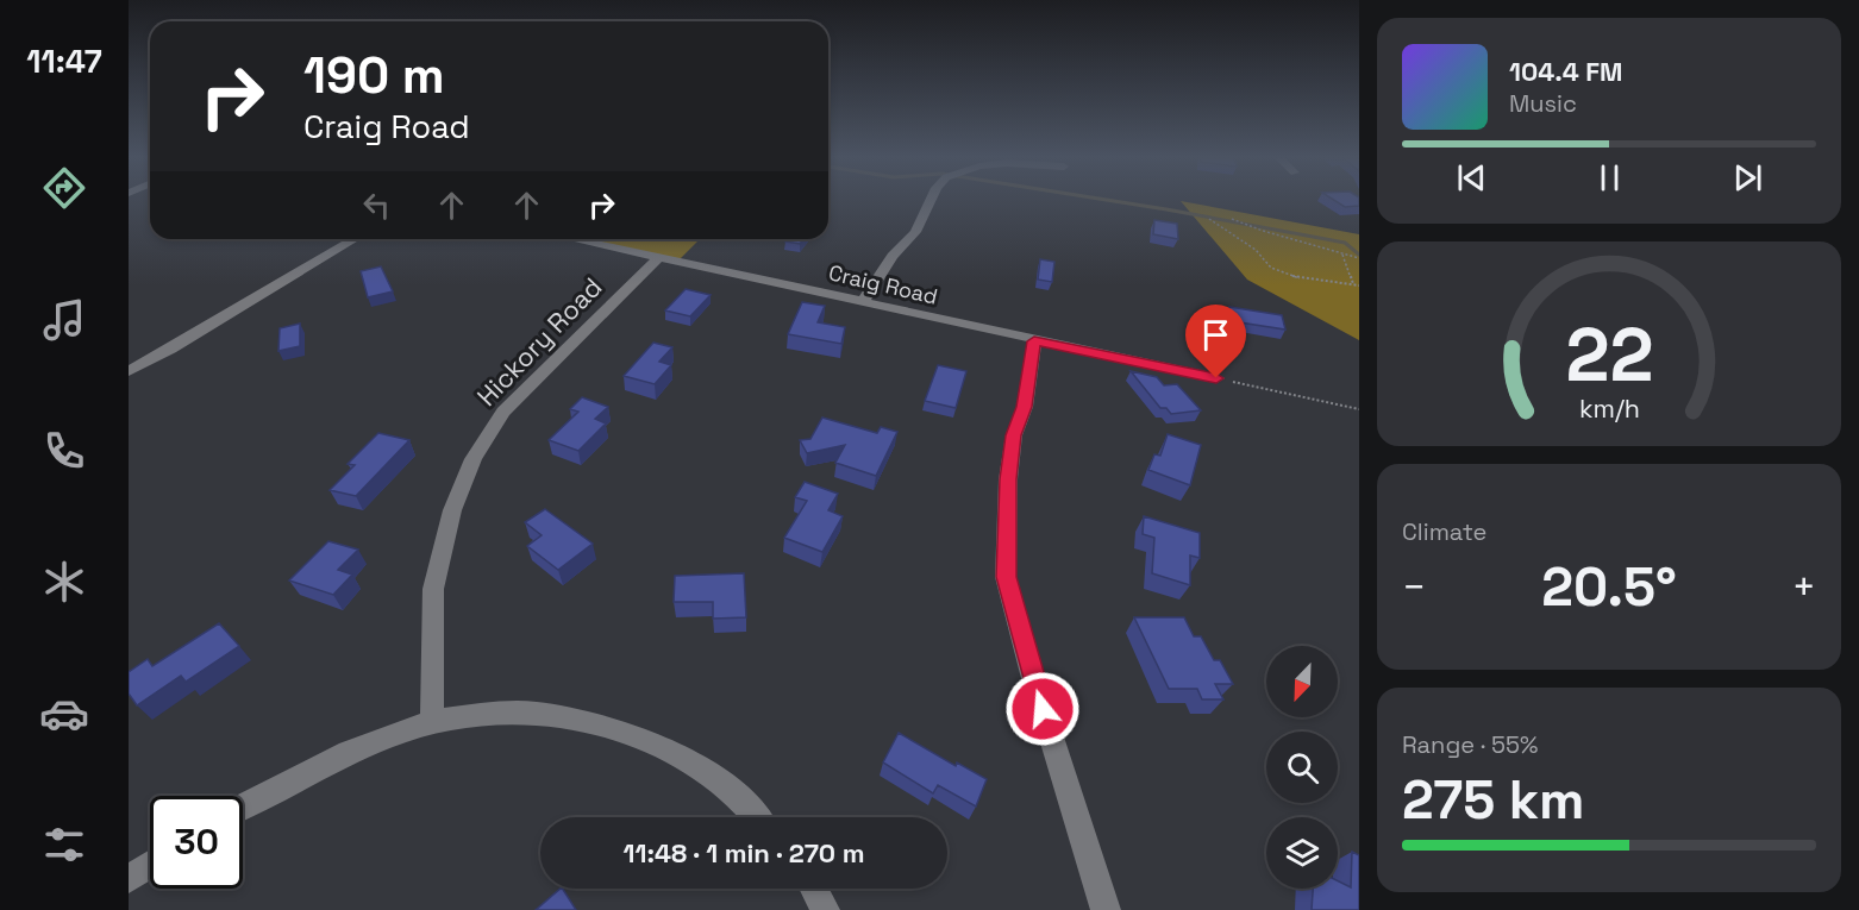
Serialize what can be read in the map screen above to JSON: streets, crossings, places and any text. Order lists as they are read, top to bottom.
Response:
{
  "streets": {
    "street": ["Craig Road", "Hickory Road"]
  },
  "crossings": [
    ["Craig Road", "Hickory Road"]
  ],
  "north": "bottom left",
  "page": {
    "tabs": "11:47",
    "turn": ["190 m", "Craig Road"],
    "song": ["104.4 FM", "Music"],
    "tile": [
      "Climate",
      ["Range · 55%", "275 km"]
    ],
    "heat": ["−", "20.5°", "+"],
    "limit": "30",
    "trip": "11:48 · 1 min · 270 m",
    "gauge": ["22", "km/h"]
  }
}
